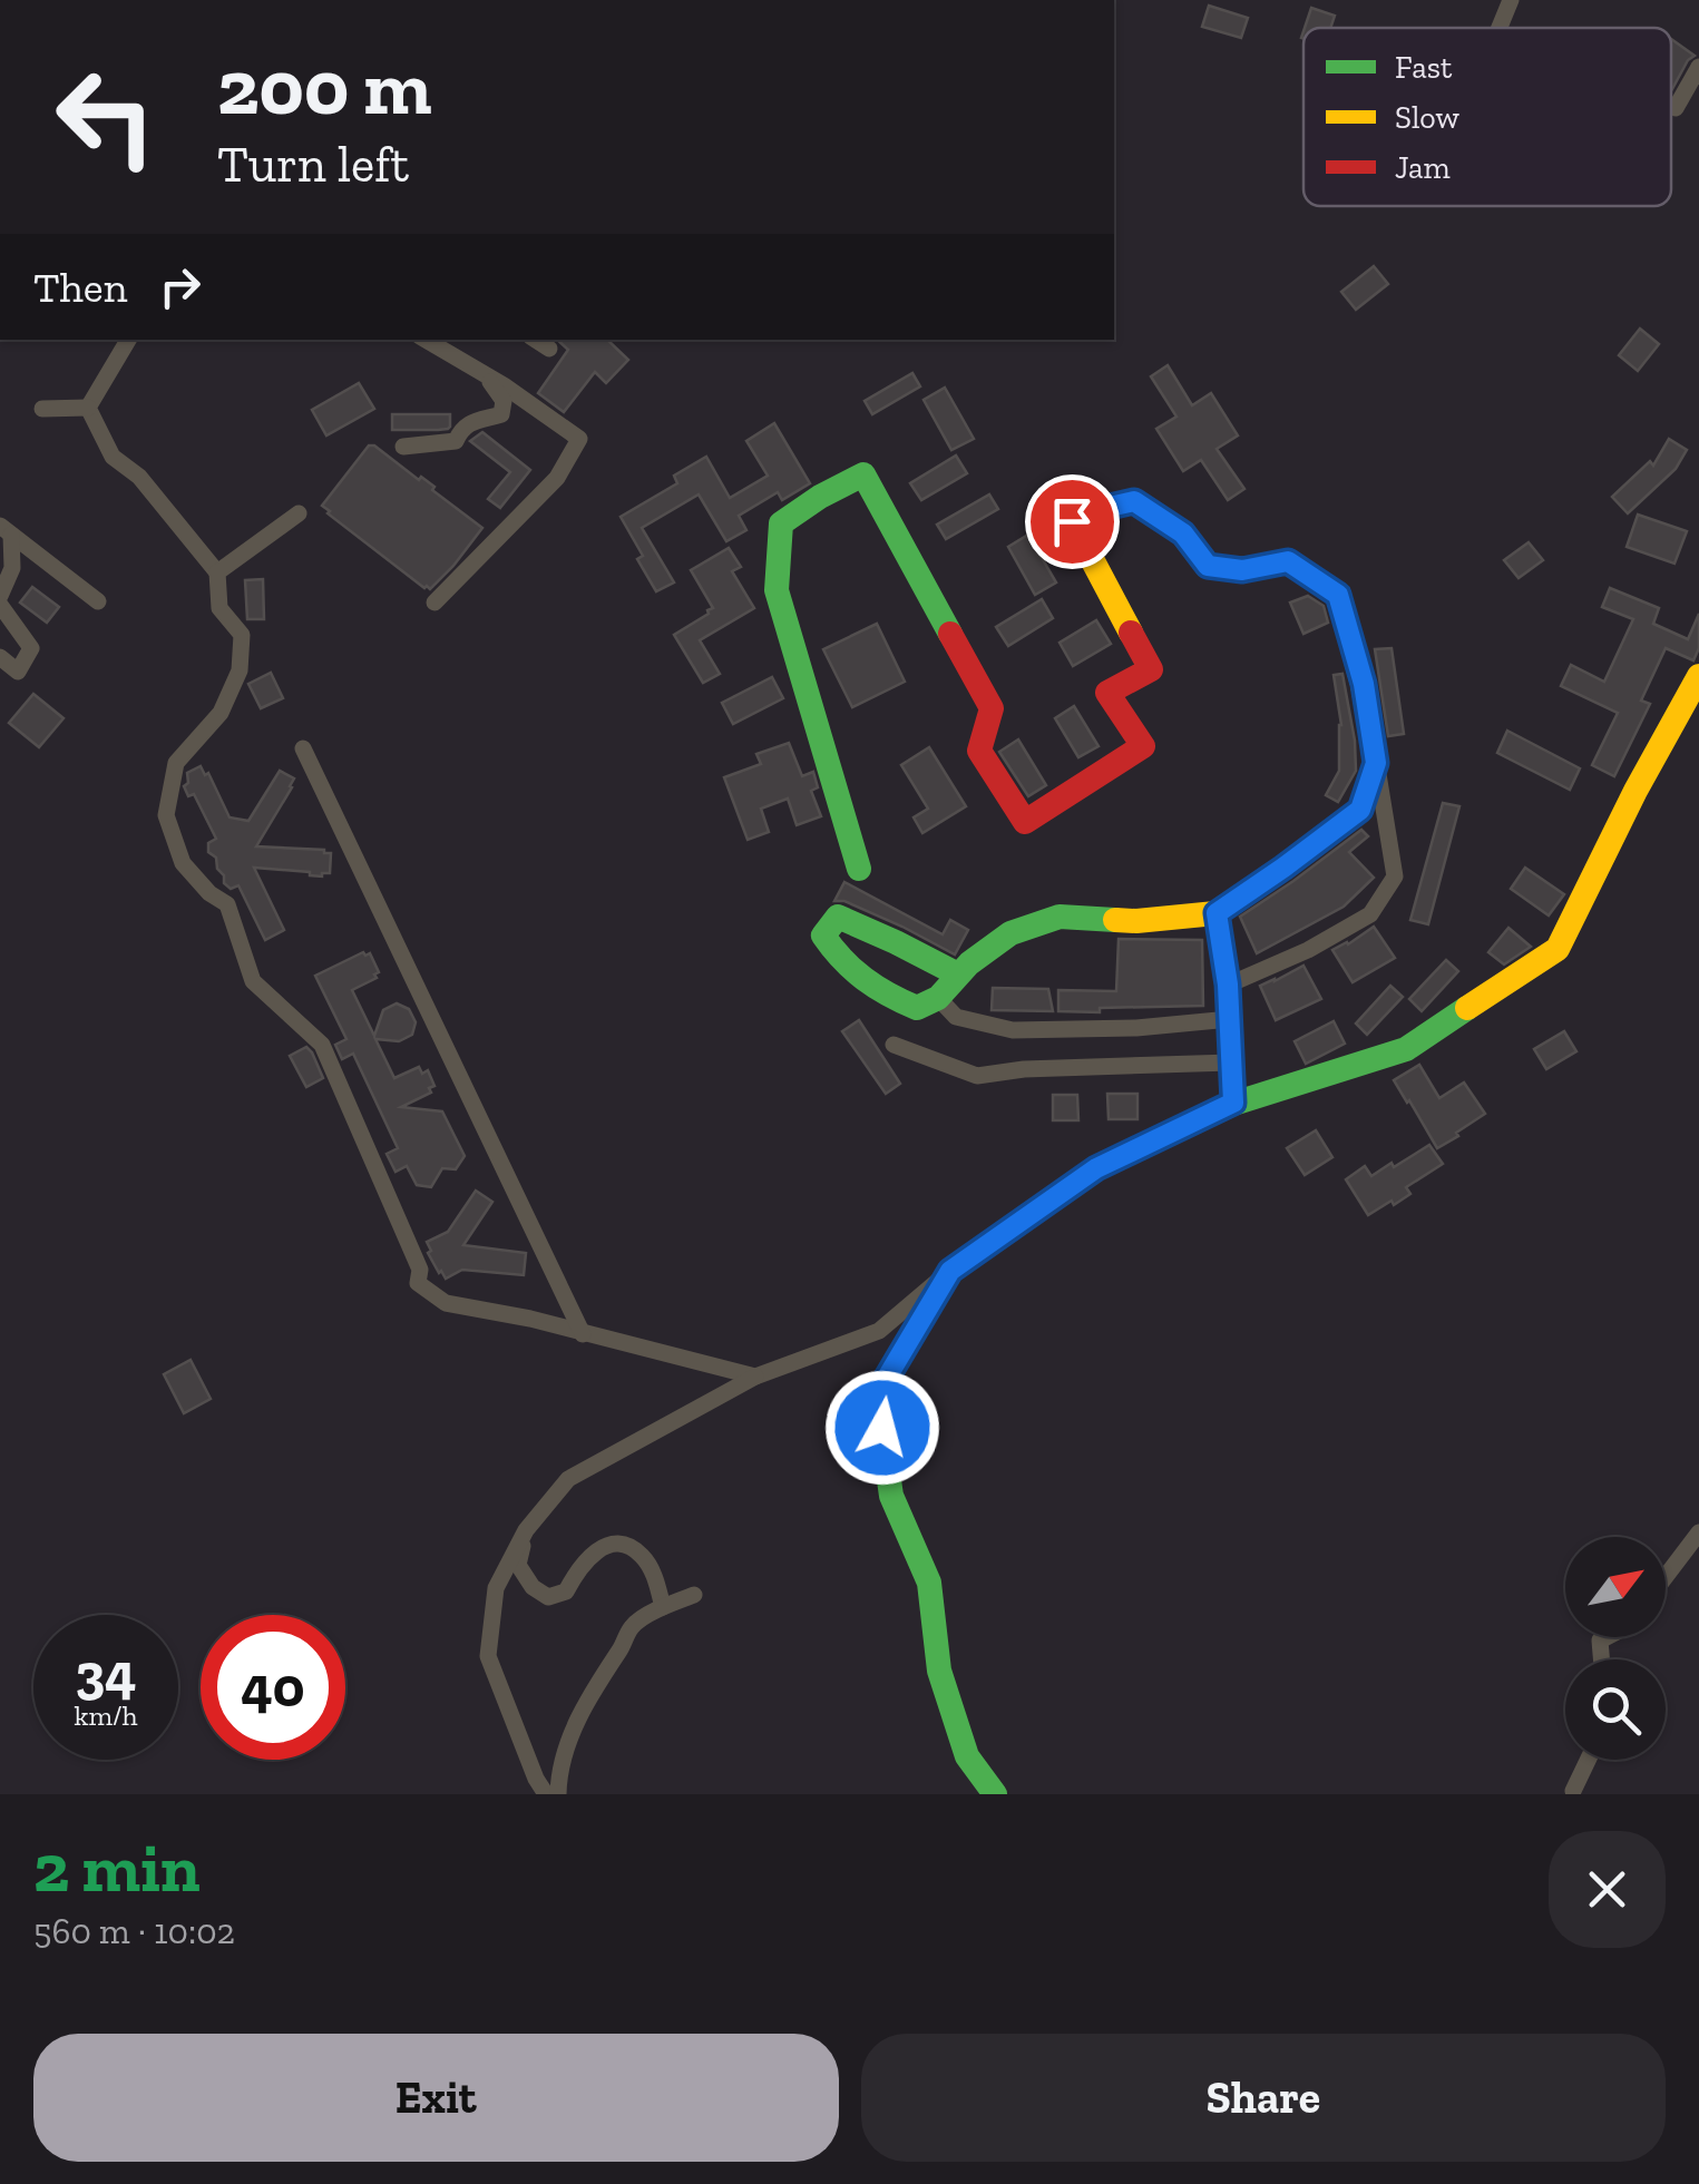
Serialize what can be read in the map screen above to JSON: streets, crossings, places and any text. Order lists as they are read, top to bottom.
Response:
{
  "legend": ["Fast", "Slow", "Jam"],
  "north": "top right",
  "page": {
    "turn": ["200 m", "Turn left"],
    "then": "Then",
    "speed": "34 km/h",
    "limit": "40",
    "heading": ["2 min", "560 m · 10:02"],
    "buttons": ["Exit", "Share"]
  }
}
